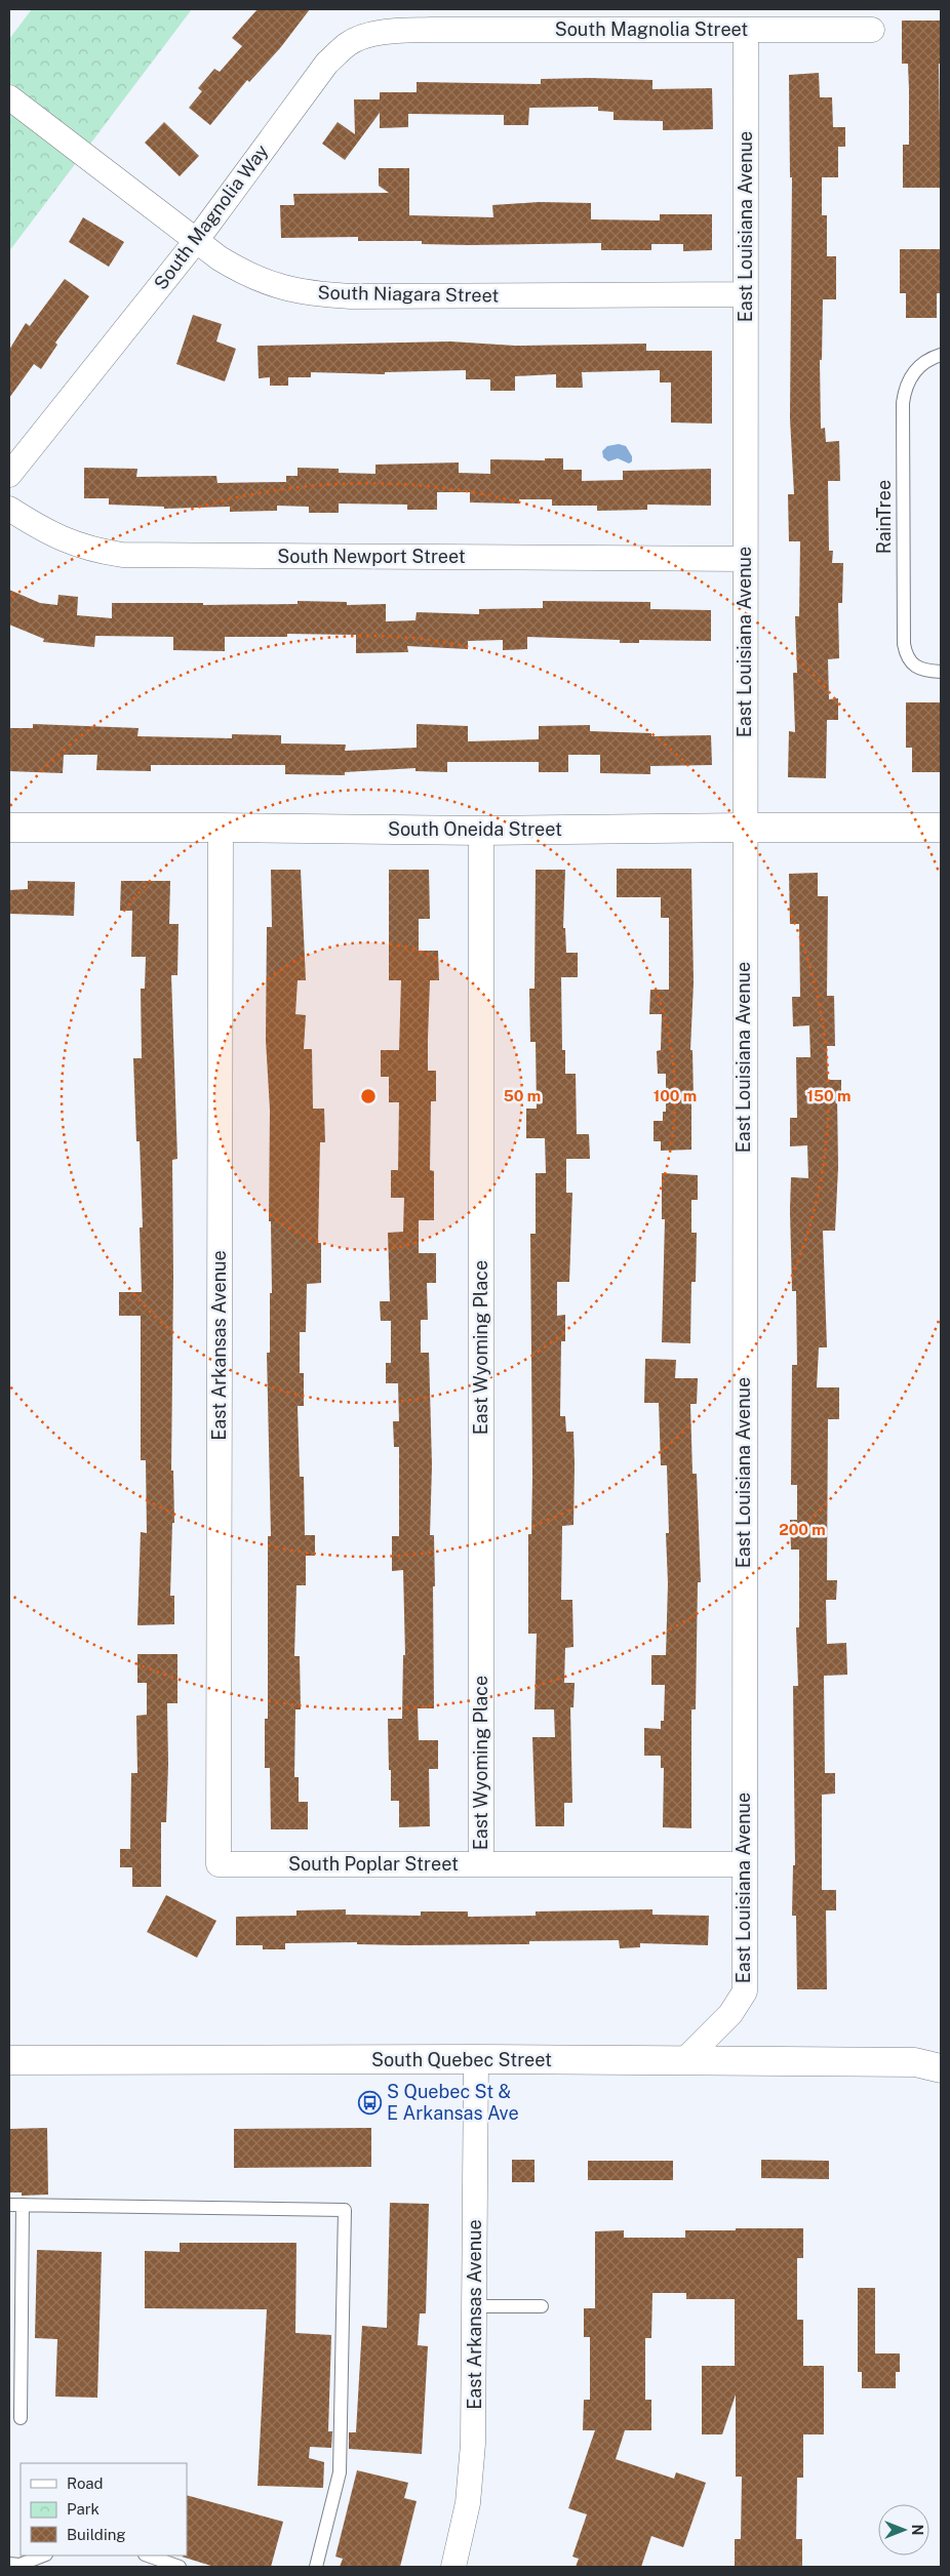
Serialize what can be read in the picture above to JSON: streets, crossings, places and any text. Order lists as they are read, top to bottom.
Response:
{
  "streets": {
    "street": [
      "South Magnolia Street",
      "South Magnolia Way",
      "East Louisiana Avenue",
      "South Niagara Street",
      "South Newport Street",
      "South Oneida Street",
      "East Arkansas Avenue",
      "East Wyoming Place",
      "South Poplar Street",
      "South Quebec Street"
    ],
    "lane": ["RainTree"]
  },
  "crossings": [
    ["South Magnolia Street", "South Magnolia Way"],
    ["South Magnolia Street", "East Louisiana Avenue"],
    ["South Magnolia Way", "South Niagara Street"],
    ["East Louisiana Avenue", "South Niagara Street"],
    ["East Louisiana Avenue", "South Newport Street"],
    ["East Louisiana Avenue", "South Oneida Street"],
    ["East Louisiana Avenue", "South Poplar Street"],
    ["East Louisiana Avenue", "South Quebec Street"],
    ["South Oneida Street", "East Arkansas Avenue"],
    ["South Oneida Street", "East Wyoming Place"],
    ["East Arkansas Avenue", "South Poplar Street"],
    ["East Arkansas Avenue", "South Quebec Street"],
    ["East Wyoming Place", "South Poplar Street"]
  ],
  "places": {
    "bus stop": ["S Quebec St & E Arkansas Ave"]
  },
  "legend": ["Road", "Park", "Building"],
  "north": "right",
  "rings": [
    "50 m",
    "100 m",
    "150 m",
    "200 m"
  ]
}
